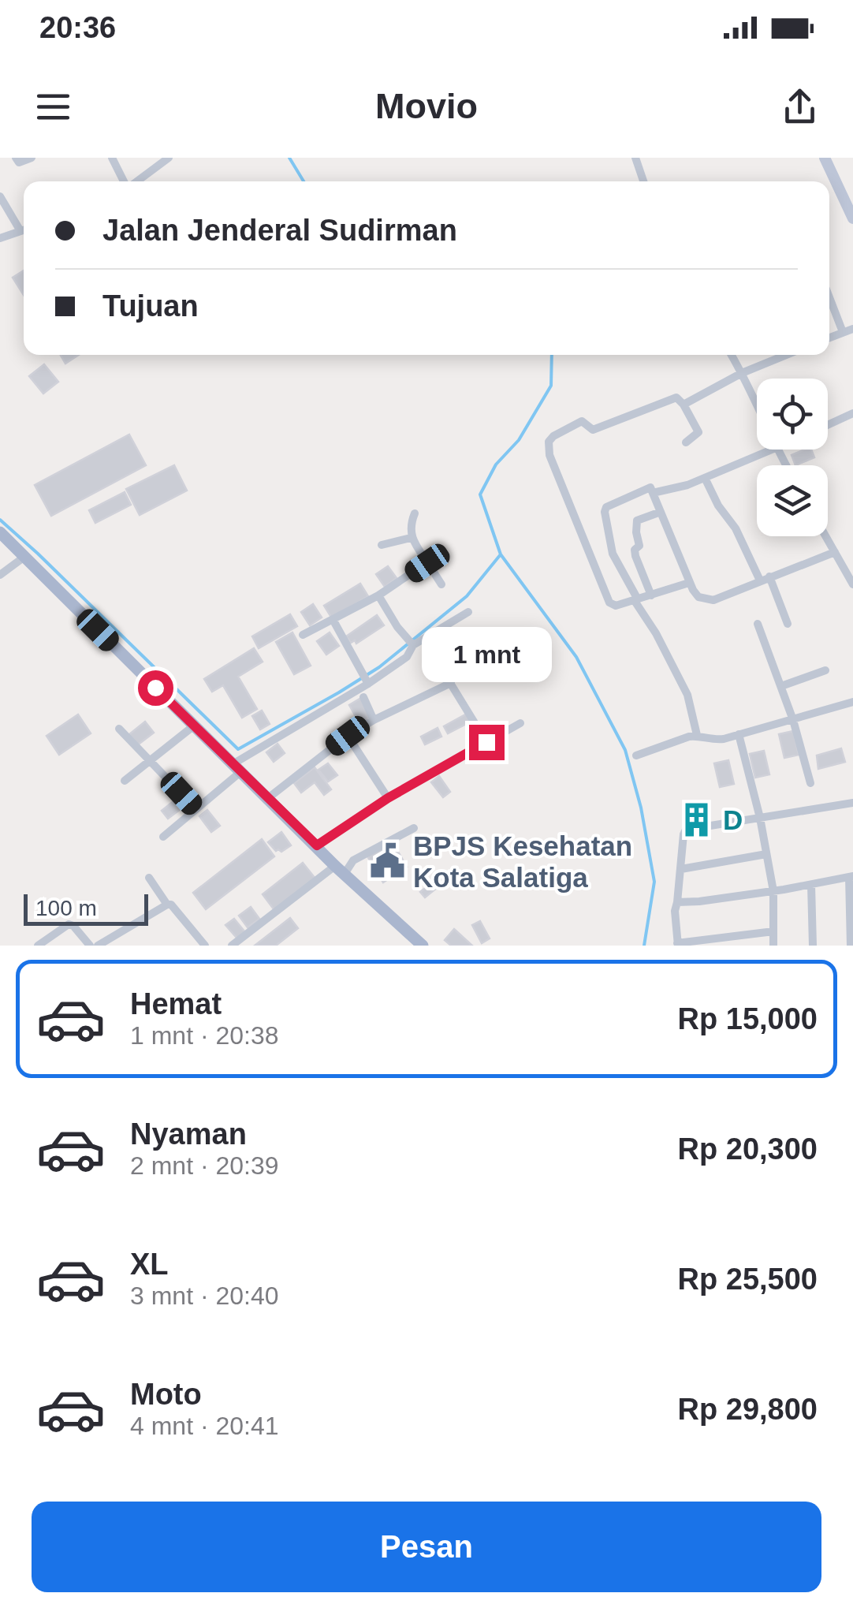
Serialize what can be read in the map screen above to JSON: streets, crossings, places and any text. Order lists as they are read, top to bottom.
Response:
{
  "places": {
    "building": ["D"],
    "public building": ["BPJS Kesehatan Kota Salatiga"]
  },
  "scale_bar": "100 m",
  "page": {
    "status": "20:36",
    "header": "Movio",
    "banner": ["Jalan Jenderal Sudirman", "Tujuan"],
    "bubble": "1 mnt",
    "scale": "100 m",
    "list": [
      {
        "name": "Hemat",
        "note": "1 mnt · 20:38",
        "value": "Rp 15,000"
      },
      {
        "name": "Nyaman",
        "note": "2 mnt · 20:39",
        "value": "Rp 20,300"
      },
      {
        "name": "XL",
        "note": "3 mnt · 20:40",
        "value": "Rp 25,500"
      },
      {
        "name": "Moto",
        "note": "4 mnt · 20:41",
        "value": "Rp 29,800"
      }
    ],
    "buttons": "Pesan"
  }
}
